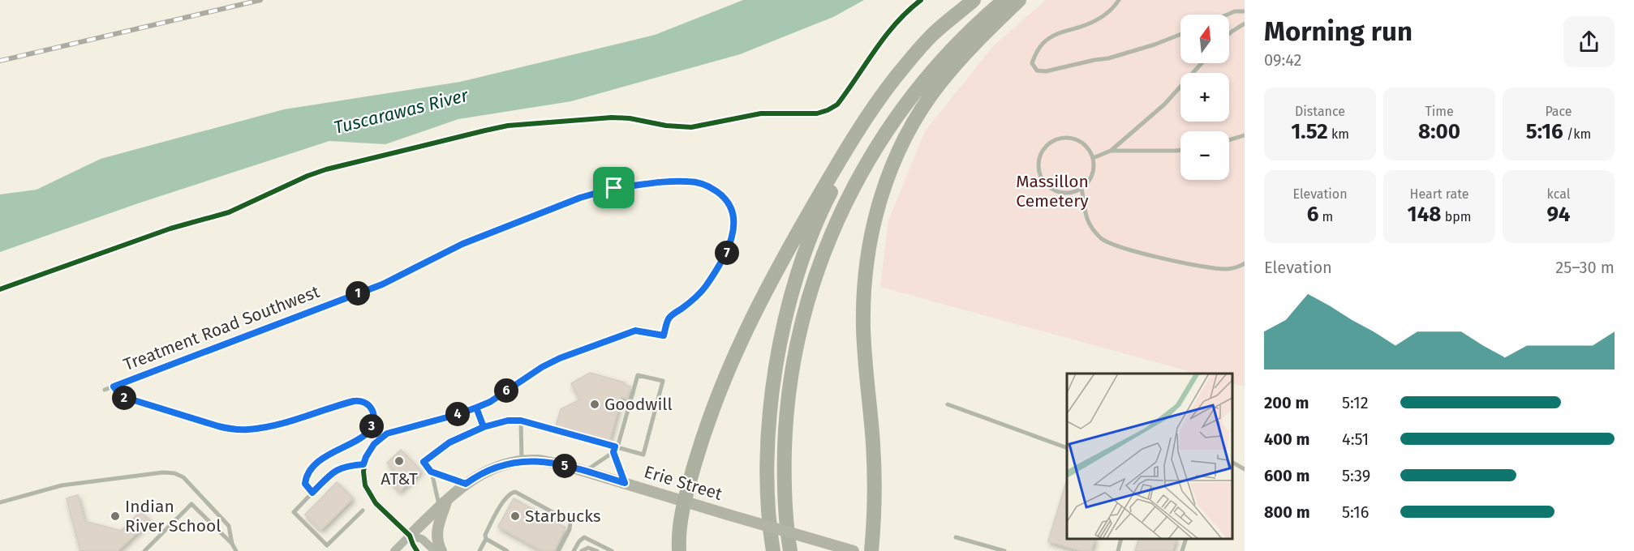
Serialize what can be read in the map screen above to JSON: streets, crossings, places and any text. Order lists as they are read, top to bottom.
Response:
{
  "streets": {
    "street": ["Treatment Road Southwest", "Erie Street"]
  },
  "water": ["Tuscarawas River"],
  "parks": ["Massillon Cemetery"],
  "places": [
    "Goodwill",
    "AT&T",
    "Indian River School",
    "Starbucks"
  ],
  "north": "top",
  "page": {
    "heading": ["Morning run", "09:42"],
    "map_buttons": ["+", "−"],
    "stats": [
      ["Distance", "1.52 km"],
      ["Time", "8:00"],
      ["Pace", "5:16 /km"],
      ["Elevation", "6 m"],
      ["Heart rate", "148 bpm"],
      ["kcal", "94"]
    ],
    "pins": [
      "7",
      "1",
      "6",
      "2",
      "4",
      "3",
      "5"
    ],
    "chart": ["Elevation", "25–30 m"],
    "list": [
      {
        "name": "200 m",
        "note": "5:12"
      },
      {
        "name": "400 m",
        "note": "4:51"
      },
      {
        "name": "600 m",
        "note": "5:39"
      },
      {
        "name": "800 m",
        "note": "5:16"
      }
    ]
  }
}
